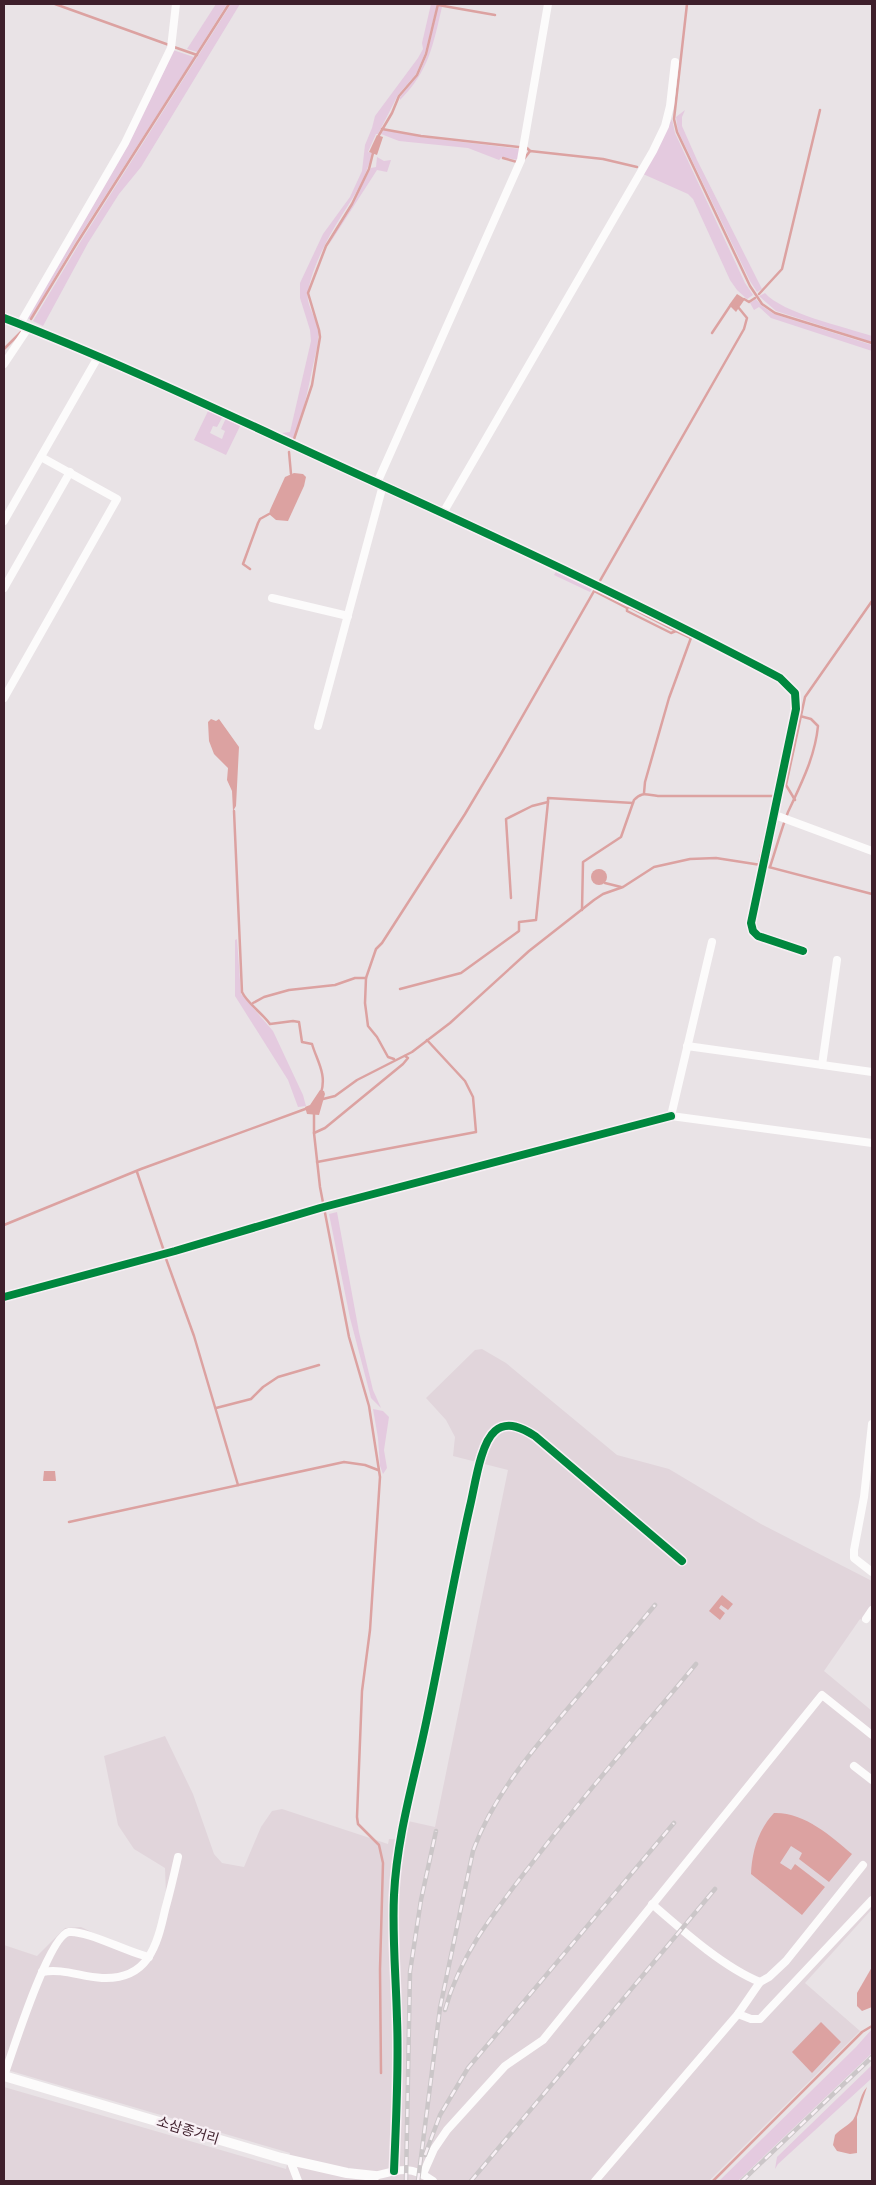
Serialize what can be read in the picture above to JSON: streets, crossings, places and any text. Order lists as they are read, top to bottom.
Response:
{
  "streets": {
    "street": ["소삼종거리"]
  }
}
